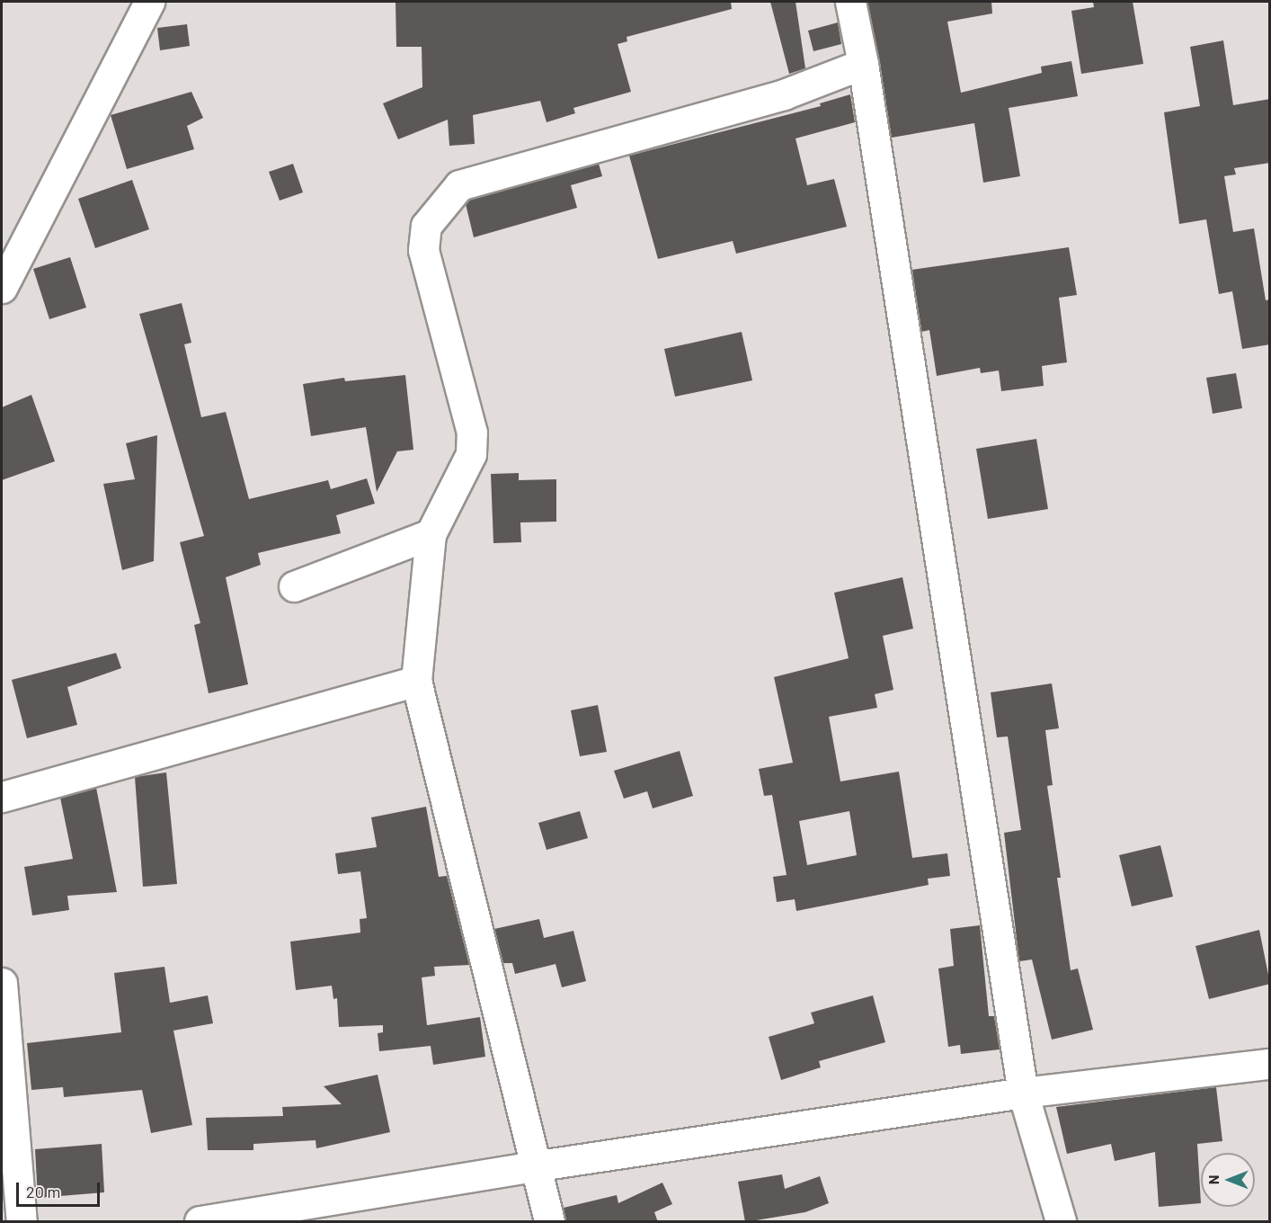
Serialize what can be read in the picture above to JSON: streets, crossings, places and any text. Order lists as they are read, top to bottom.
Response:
{
  "scale_bar": "20 m",
  "north": "left"
}
